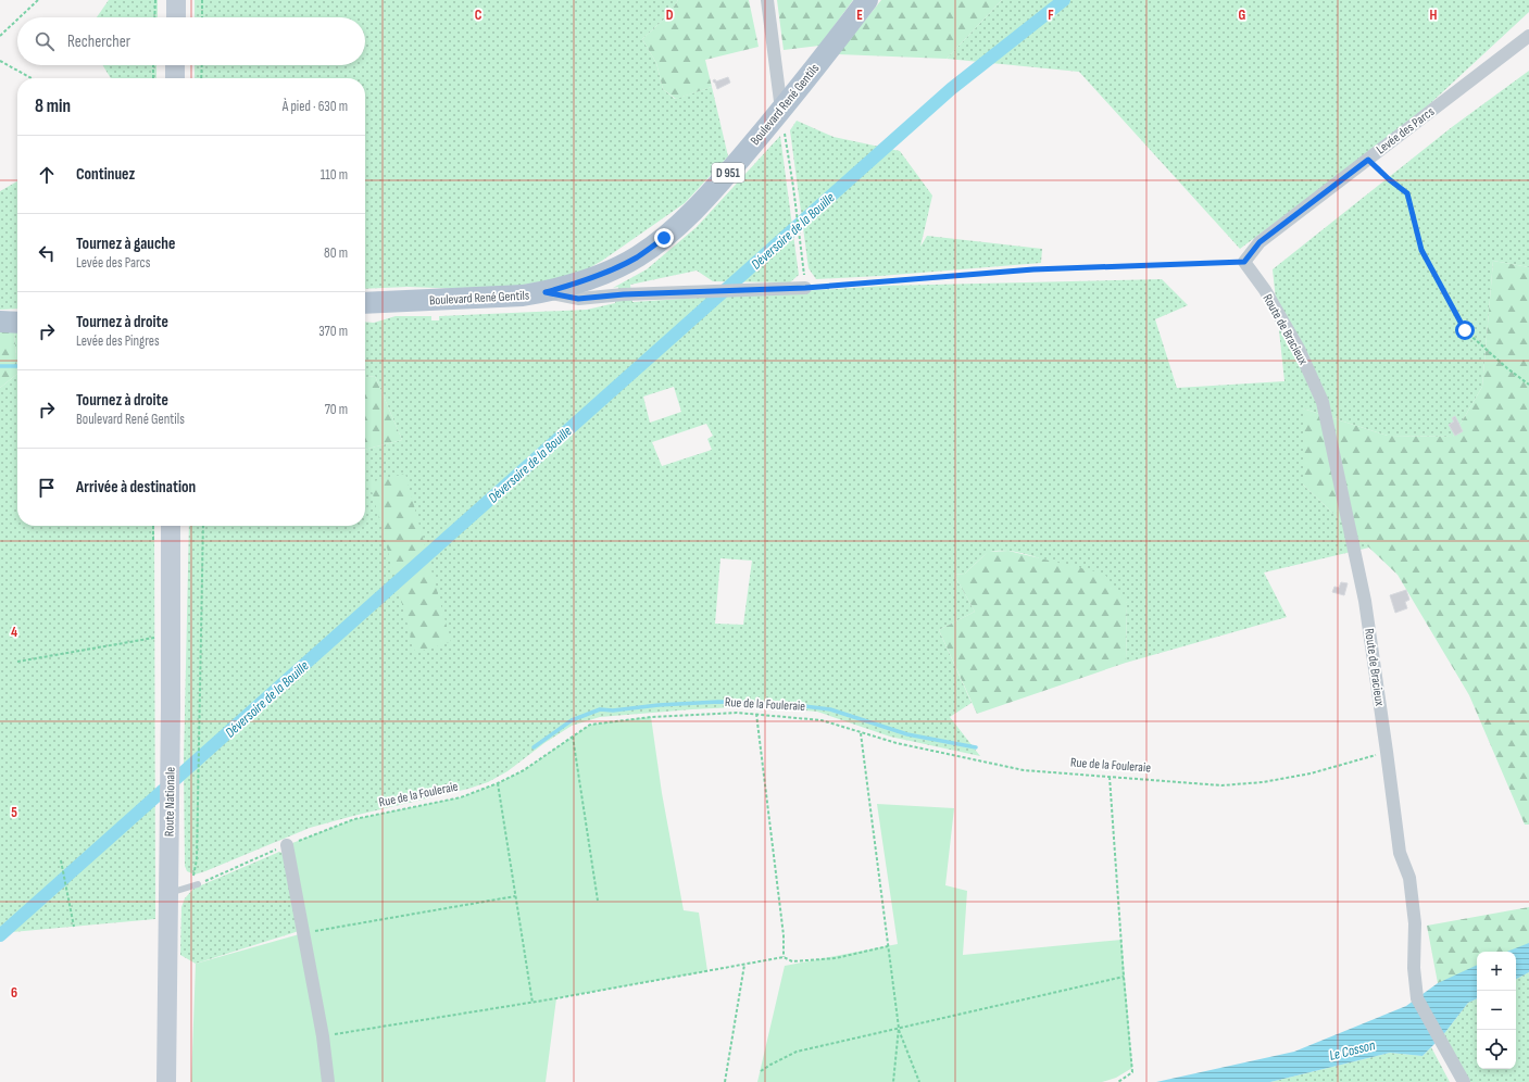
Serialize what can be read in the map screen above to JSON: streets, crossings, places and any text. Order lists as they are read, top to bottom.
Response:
{
  "streets": {
    "main road": ["Boulevard René Gentils", "D 951", "Route Nationale"],
    "street": ["Levée des Parcs", "Route de Bracieux"],
    "path": ["Rue de la Fouleraie"]
  },
  "crossings": [
    ["Levée des Parcs", "Route de Bracieux"],
    ["Route de Bracieux", "Rue de la Fouleraie"]
  ],
  "water": ["Déversoire de la Bouille", "Le Cosson"],
  "page": {
    "search": "Rechercher",
    "heading": ["8 min", "À pied · 630 m"],
    "list": [
      ["Continuez", "110 m"],
      ["Tournez à gauche", "Levée des Parcs", "80 m"],
      ["Tournez à droite", "Levée des Pingres", "370 m"],
      ["Tournez à droite", "Boulevard René Gentils", "70 m"],
      "Arrivée à destination"
    ],
    "map_buttons": ["+", "−"]
  },
  "grid": {
    "columns": [
      "C",
      "D",
      "E",
      "F",
      "G",
      "H"
    ],
    "rows": ["4", "5", "6"]
  }
}
